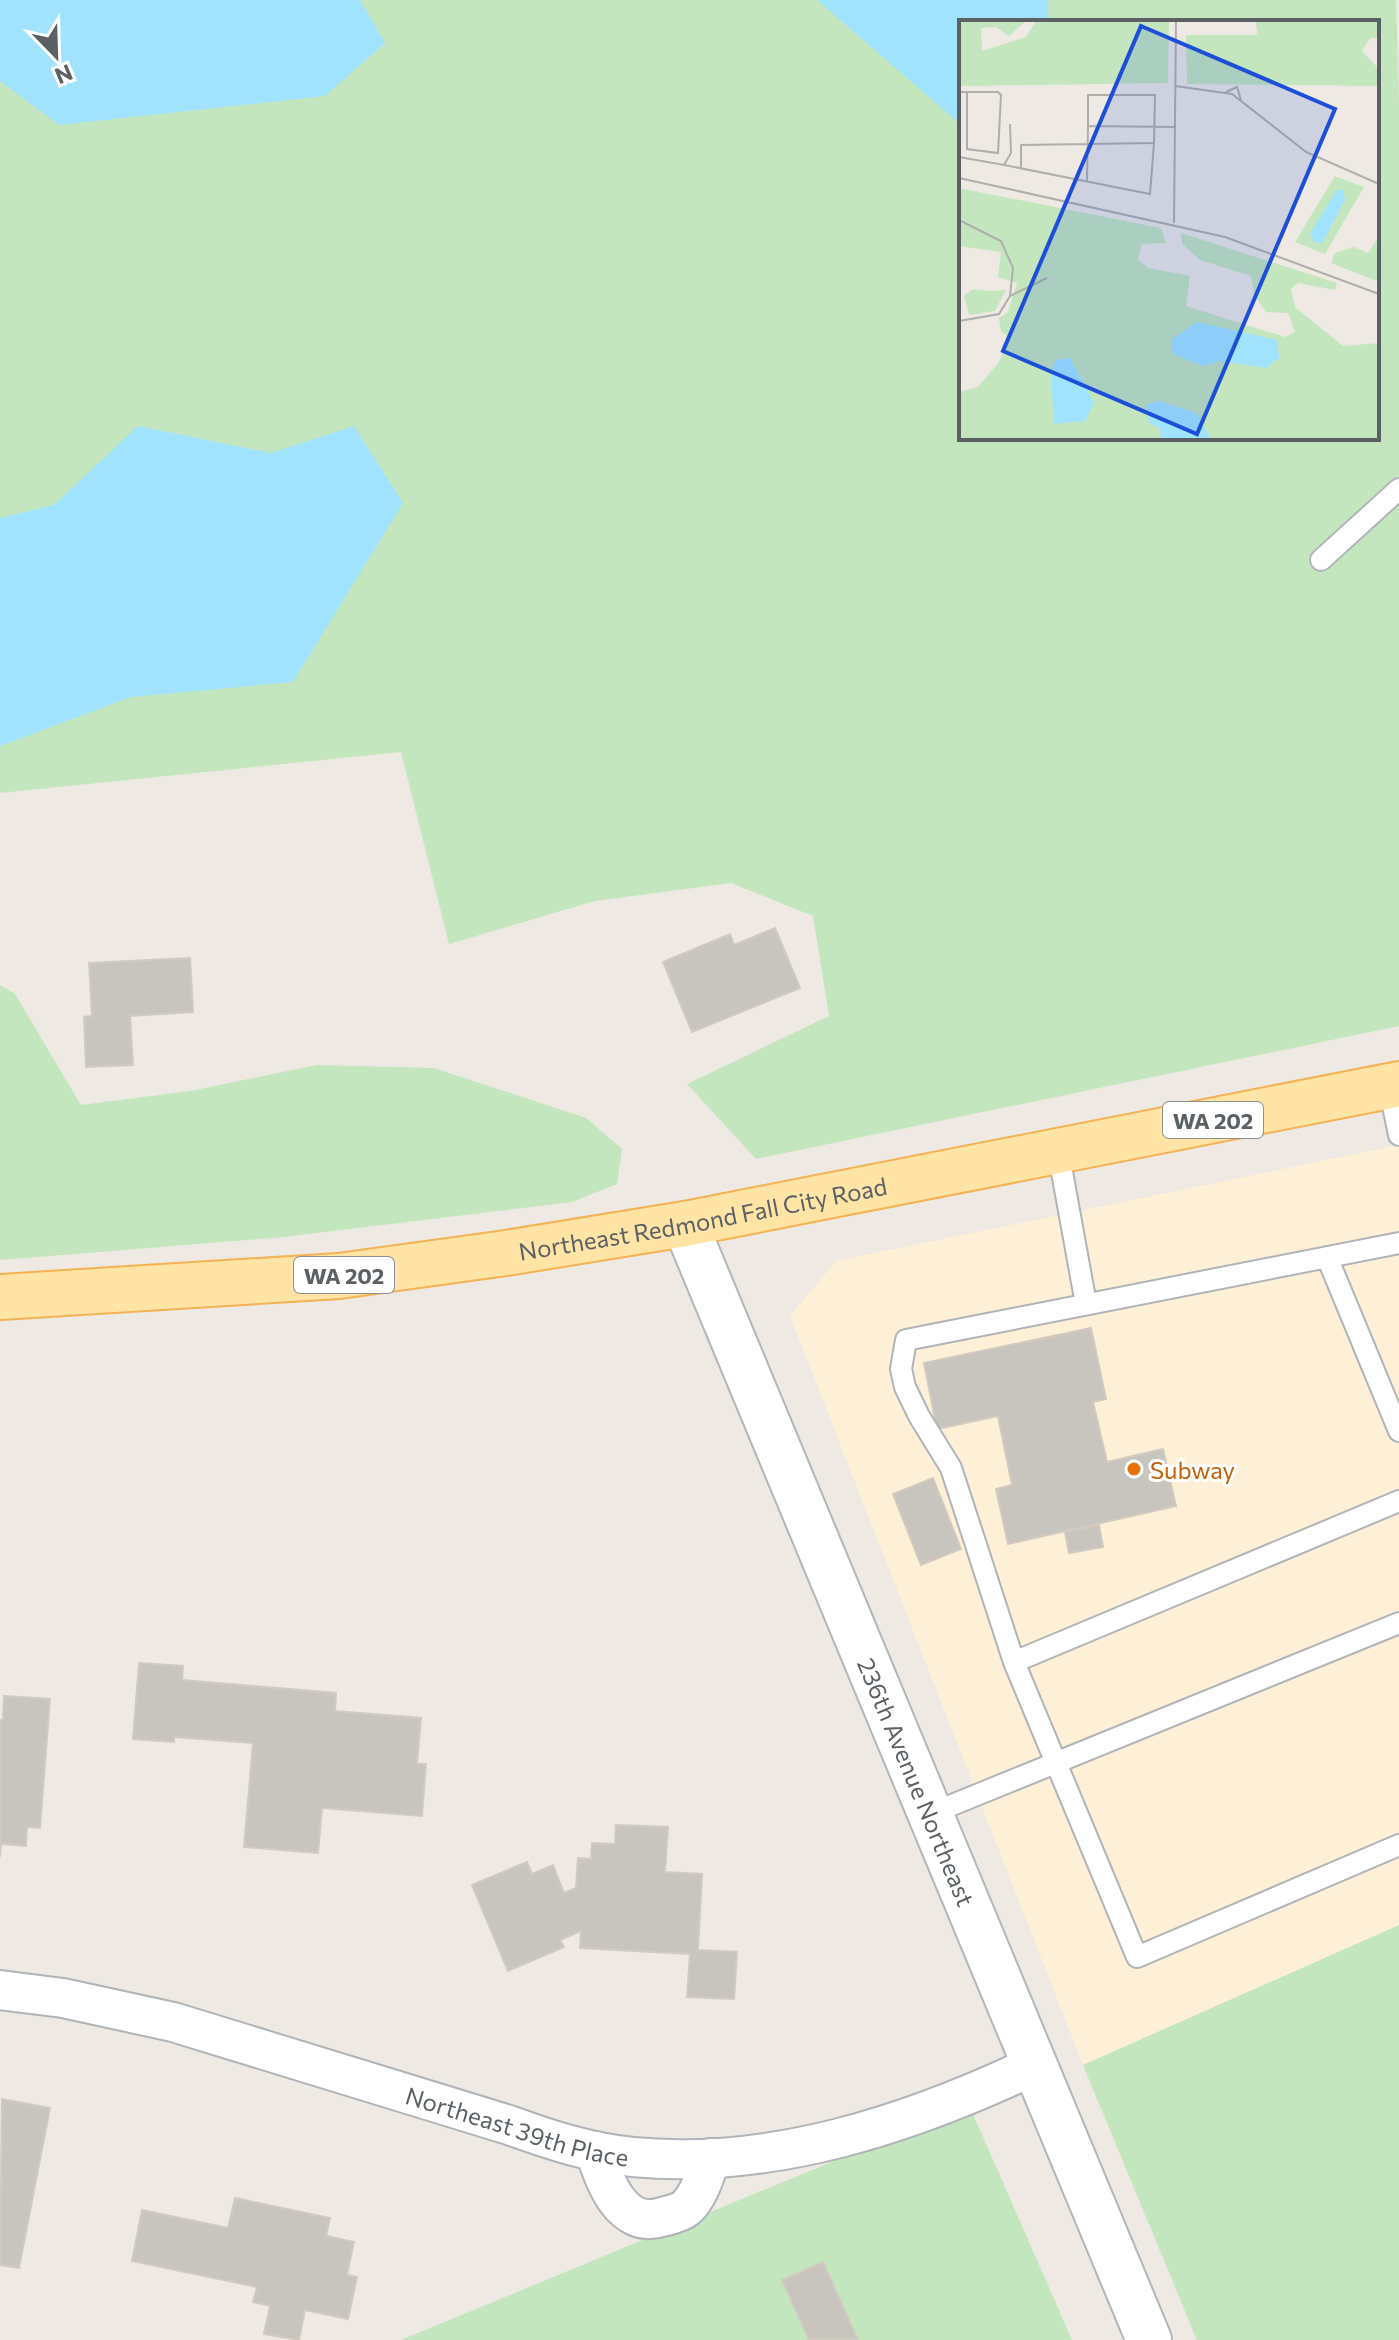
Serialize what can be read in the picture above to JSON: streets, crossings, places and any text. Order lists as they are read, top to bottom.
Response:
{
  "streets": {
    "main road": ["WA 202", "Northeast Redmond Fall City Road"],
    "street": ["236th Avenue Northeast", "Northeast 39th Place"]
  },
  "crossings": [
    ["Northeast Redmond Fall City Road", "236th Avenue Northeast"],
    ["236th Avenue Northeast", "Northeast 39th Place"]
  ],
  "places": ["Subway"],
  "north": "bottom right"
}
